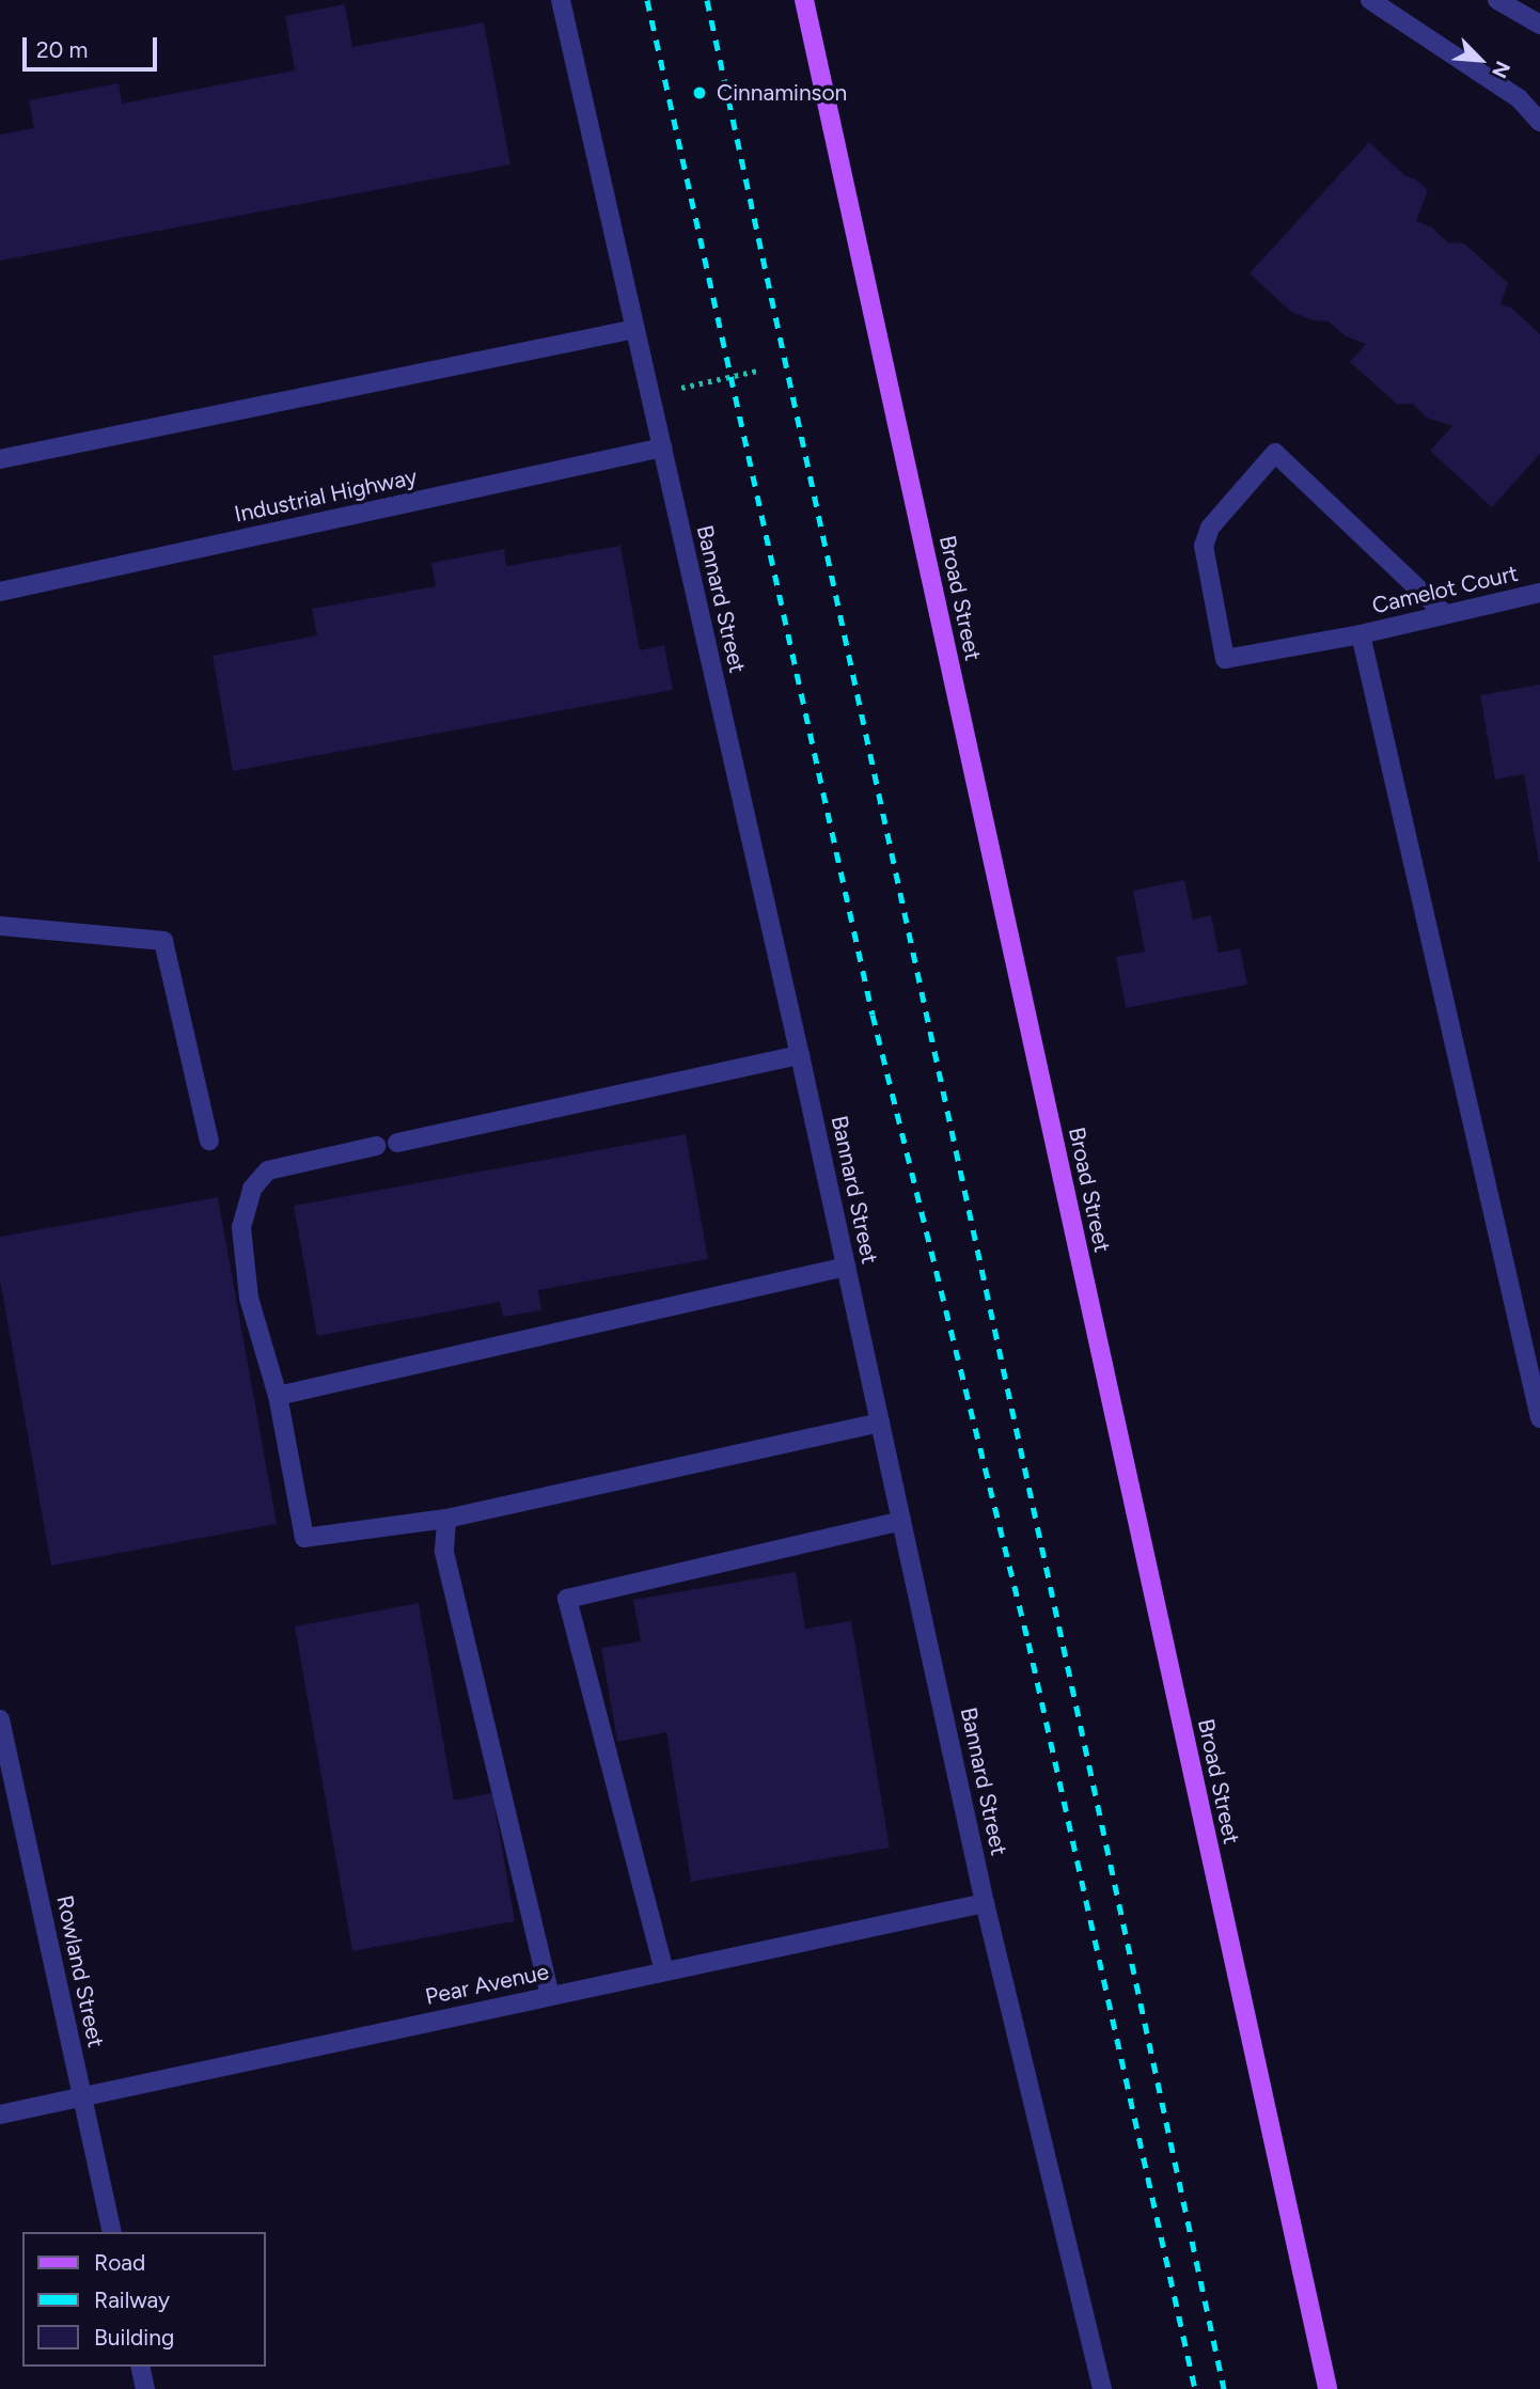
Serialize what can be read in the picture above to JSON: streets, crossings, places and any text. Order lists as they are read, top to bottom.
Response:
{
  "streets": {
    "main road": ["Broad Street"],
    "street": [
      "Industrial Highway",
      "Camelot Court",
      "Bannard Street",
      "Rowland Street",
      "Pear Avenue"
    ]
  },
  "crossings": [
    ["Industrial Highway", "Bannard Street"],
    ["Bannard Street", "Pear Avenue"],
    ["Rowland Street", "Pear Avenue"]
  ],
  "places": ["Cinnaminson"],
  "legend": ["Road", "Railway", "Building"],
  "scale_bar": "20 m",
  "north": "bottom right"
}
